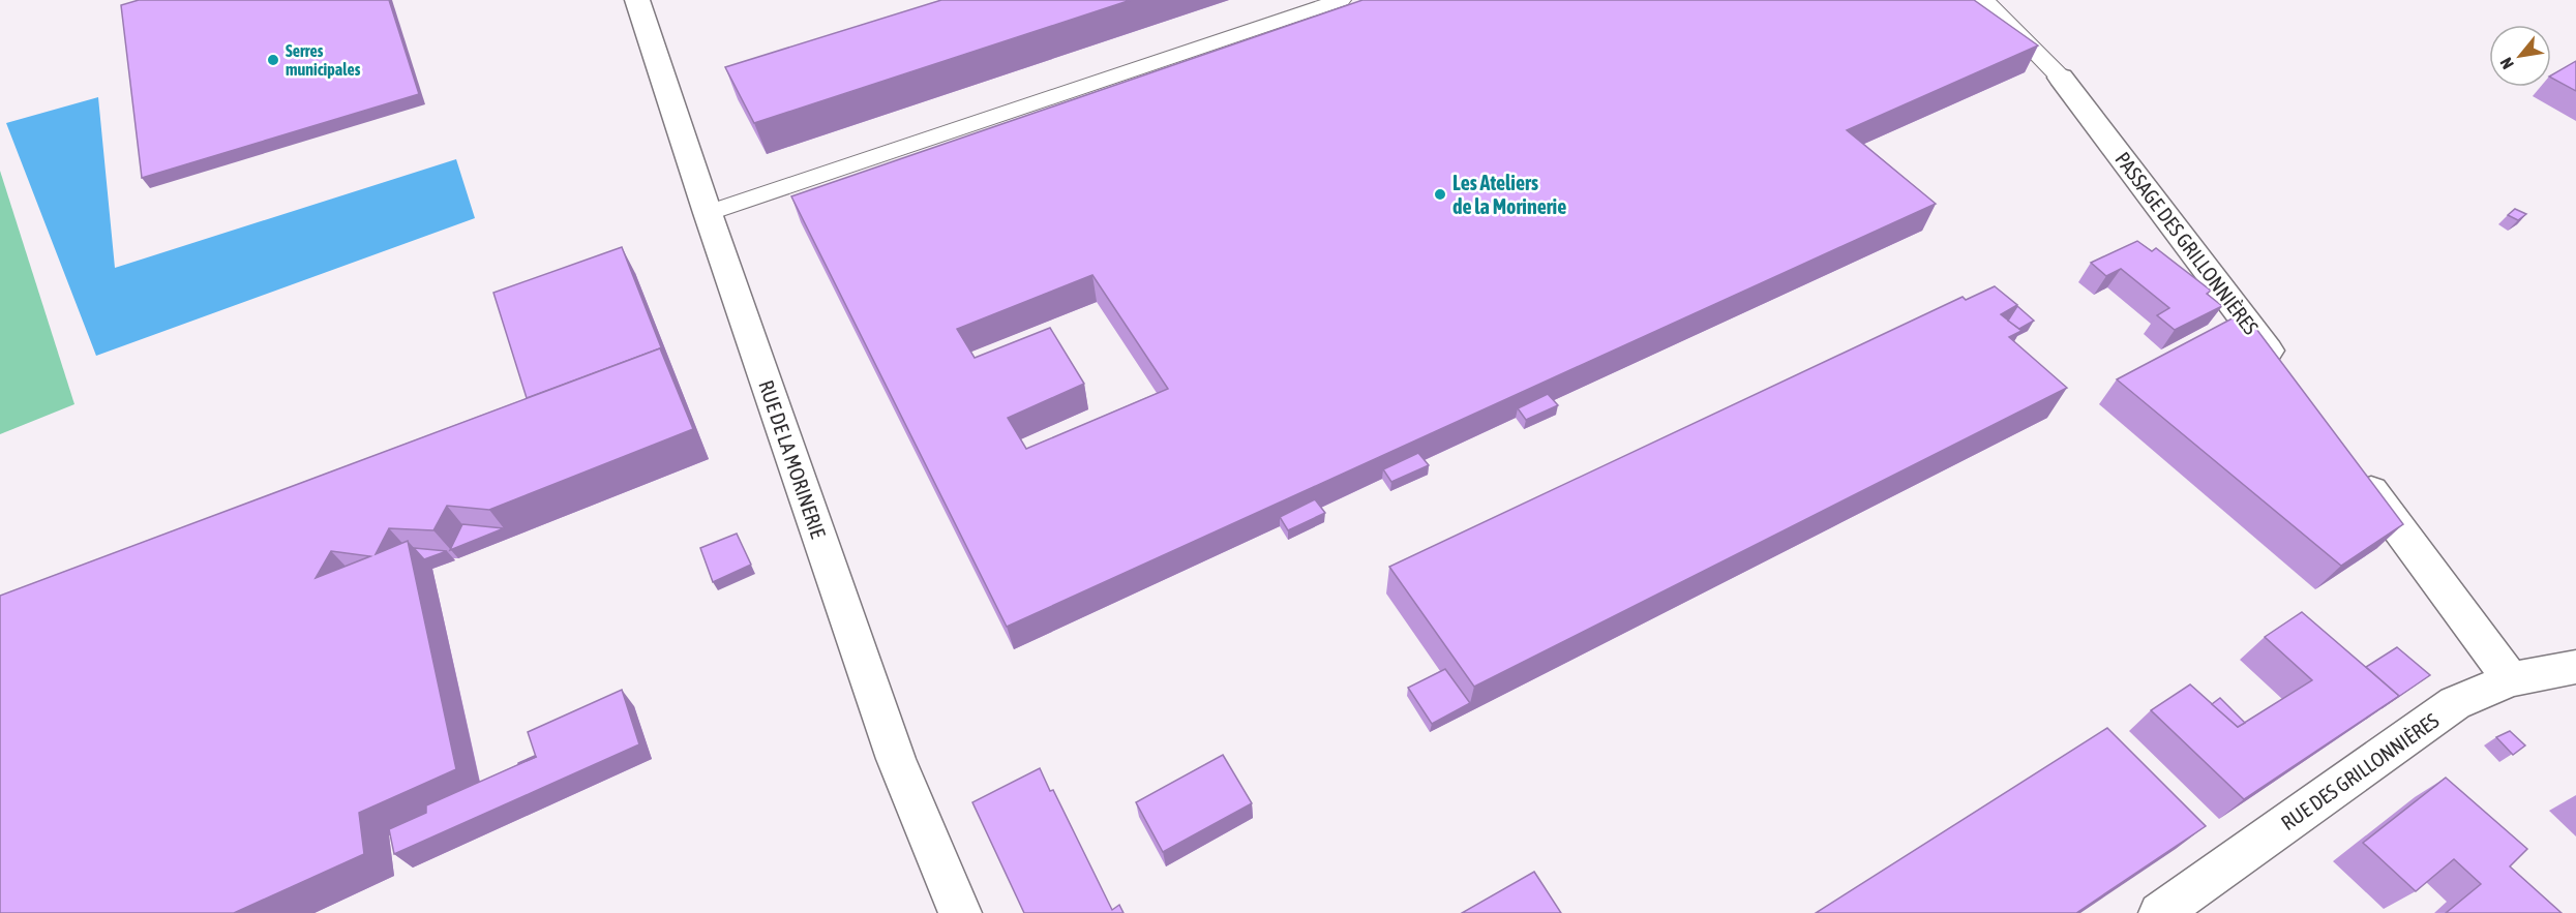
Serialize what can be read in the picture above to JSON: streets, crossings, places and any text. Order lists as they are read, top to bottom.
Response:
{
  "streets": {
    "street": ["PASSAGE DES GRILLONNIÈRES", "RUE DE LA MORINERIE", "RUE DES GRILLONNIÈRES"]
  },
  "places": ["Serres municipales", "Les Ateliers de la Morinerie"],
  "north": "bottom left"
}
